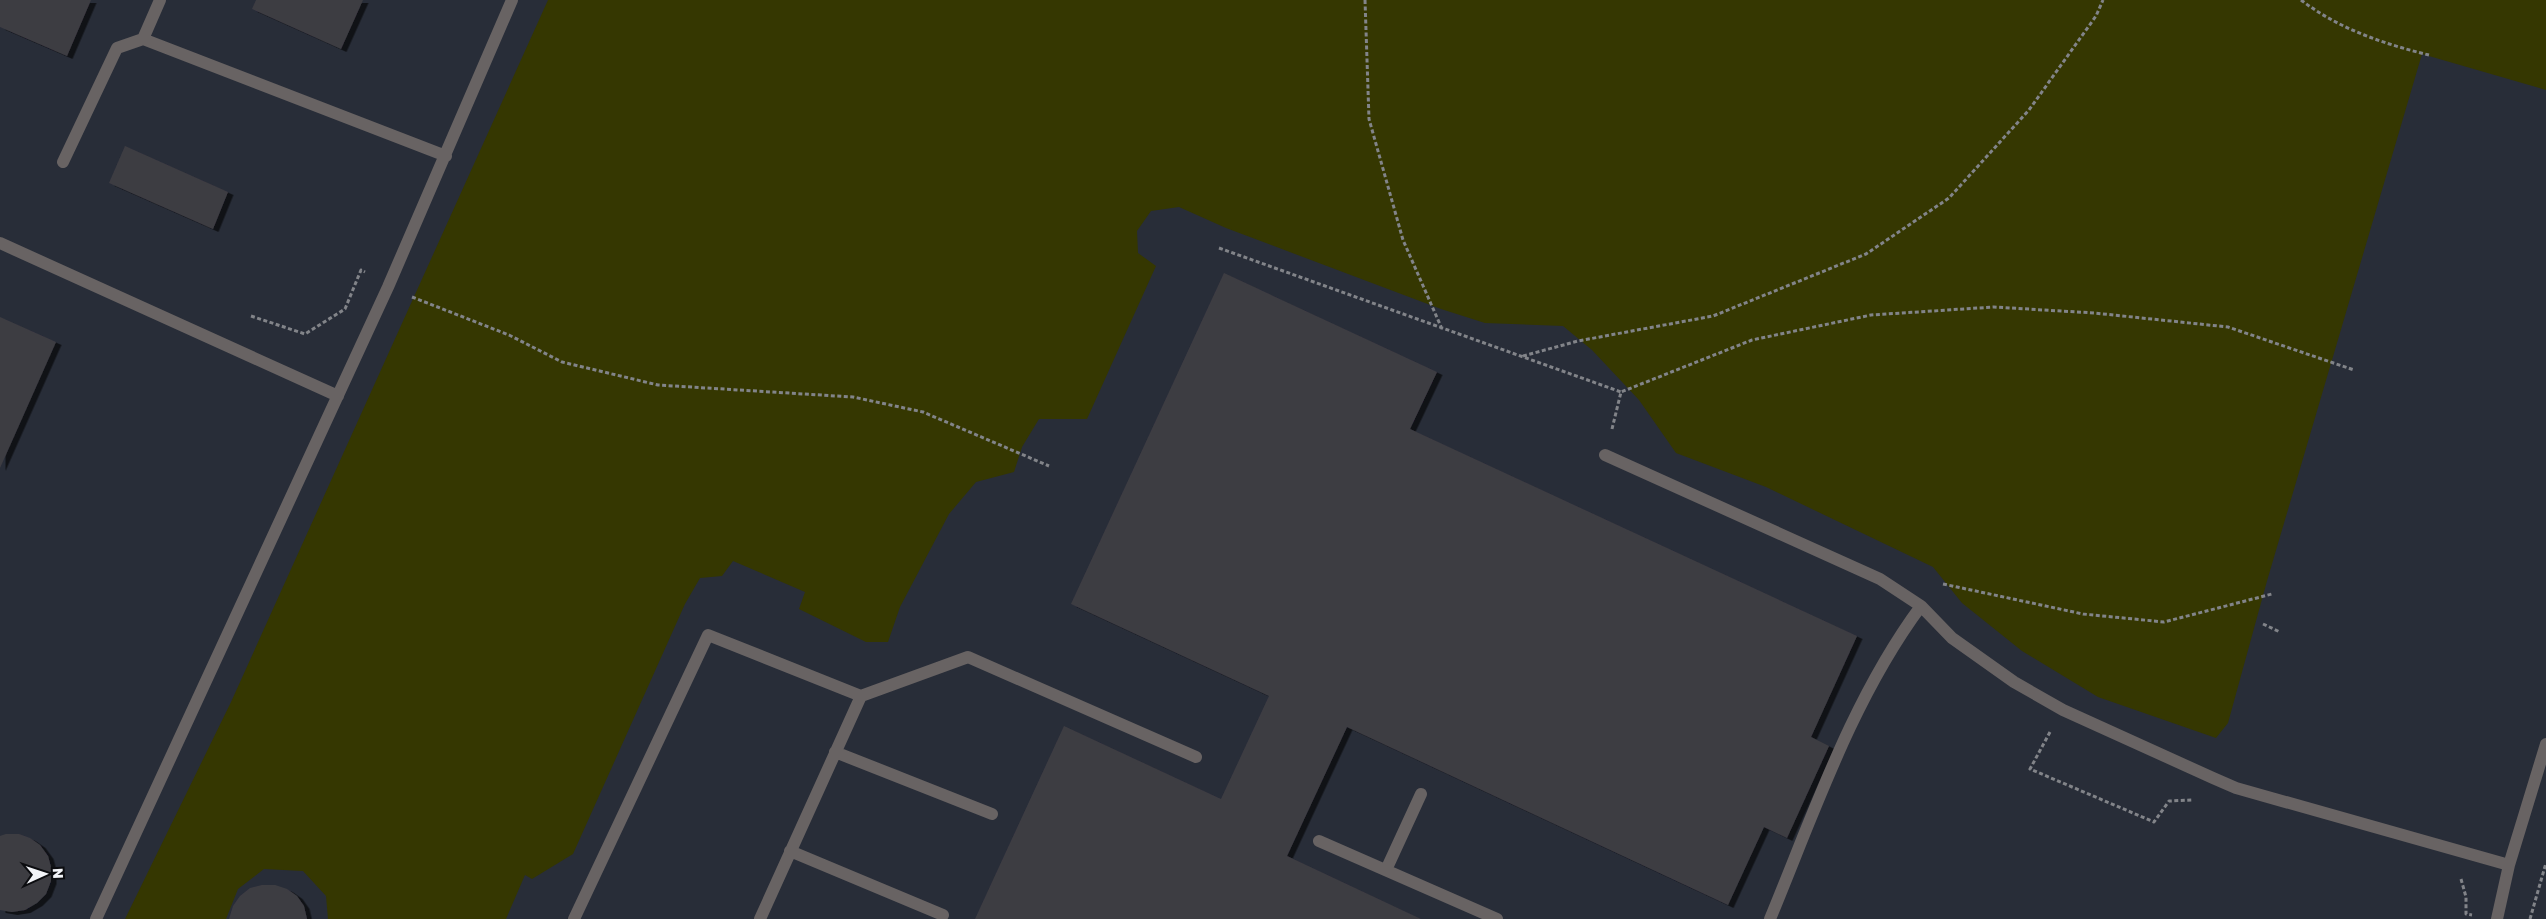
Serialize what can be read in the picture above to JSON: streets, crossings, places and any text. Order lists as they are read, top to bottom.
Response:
{
  "north": "right"
}
